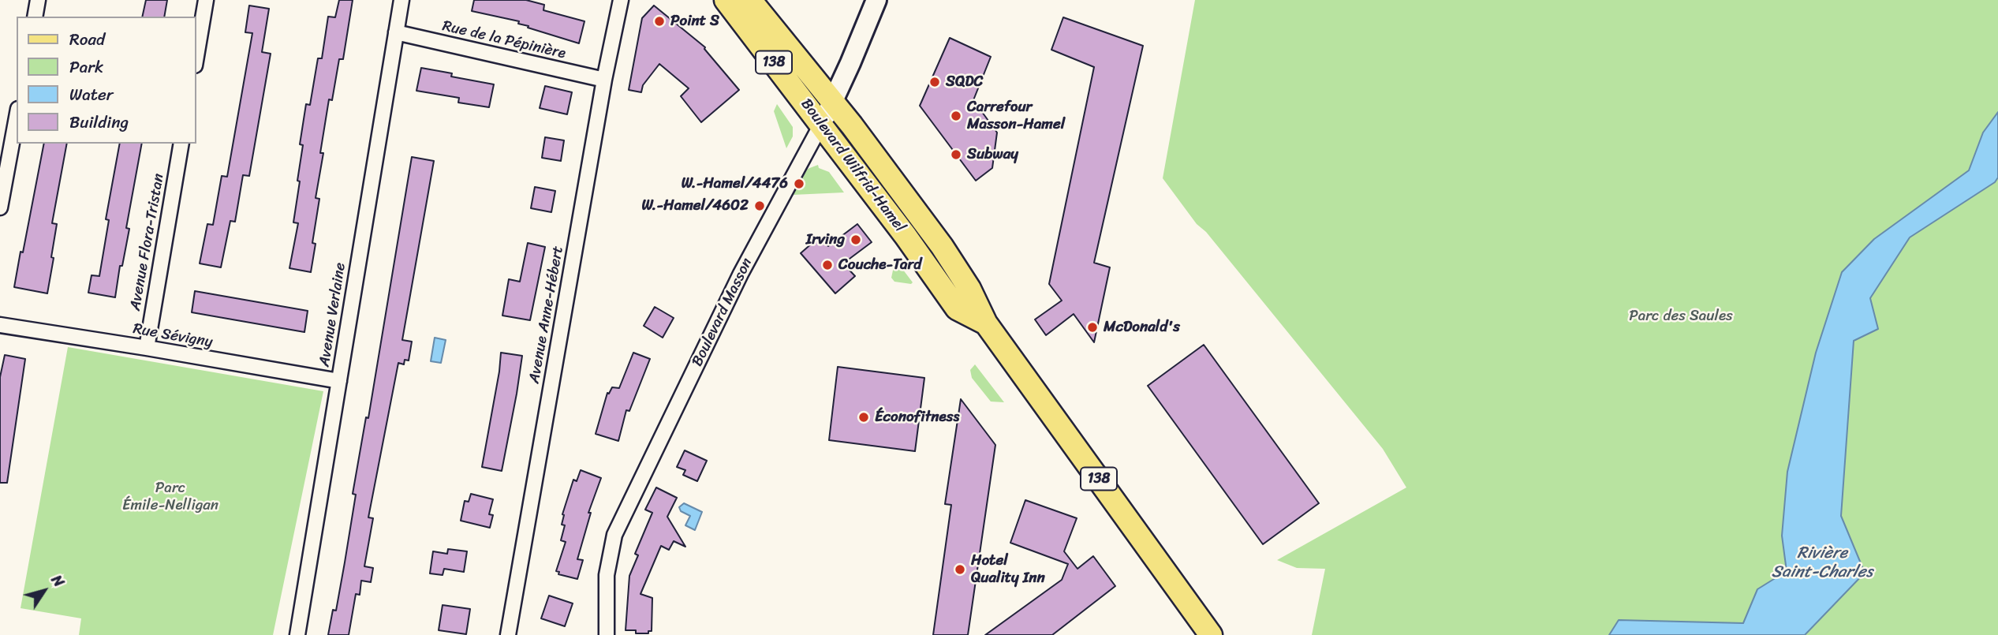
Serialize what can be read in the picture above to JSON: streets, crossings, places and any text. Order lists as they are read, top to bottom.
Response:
{
  "streets": {
    "main road": ["138", "Boulevard Wilfrid-Hamel", "Boulevard Masson"],
    "street": [
      "Rue de la Pépinière",
      "Avenue Flora-Tristan",
      "Avenue Verlaine",
      "Avenue Anne-Hébert",
      "Rue Sévigny"
    ]
  },
  "crossings": [
    ["Rue de la Pépinière", "Avenue Verlaine"],
    ["Rue de la Pépinière", "Avenue Anne-Hébert"],
    ["Boulevard Wilfrid-Hamel", "Boulevard Masson"],
    ["Avenue Flora-Tristan", "Rue Sévigny"],
    ["Avenue Verlaine", "Rue Sévigny"]
  ],
  "water": ["Rivière Saint-Charles"],
  "parks": ["Parc des Saules", "Parc Émile-Nelligan"],
  "places": [
    "Point S",
    "SQDC",
    "Carrefour Masson-Hamel",
    "Subway",
    "W.-Hamel/4476",
    "W.-Hamel/4602",
    "Irving",
    "Couche-Tard",
    "McDonald's",
    "Éconofitness",
    "Hotel Quality Inn"
  ],
  "legend": [
    "Road",
    "Park",
    "Water",
    "Building"
  ],
  "north": "top right"
}
